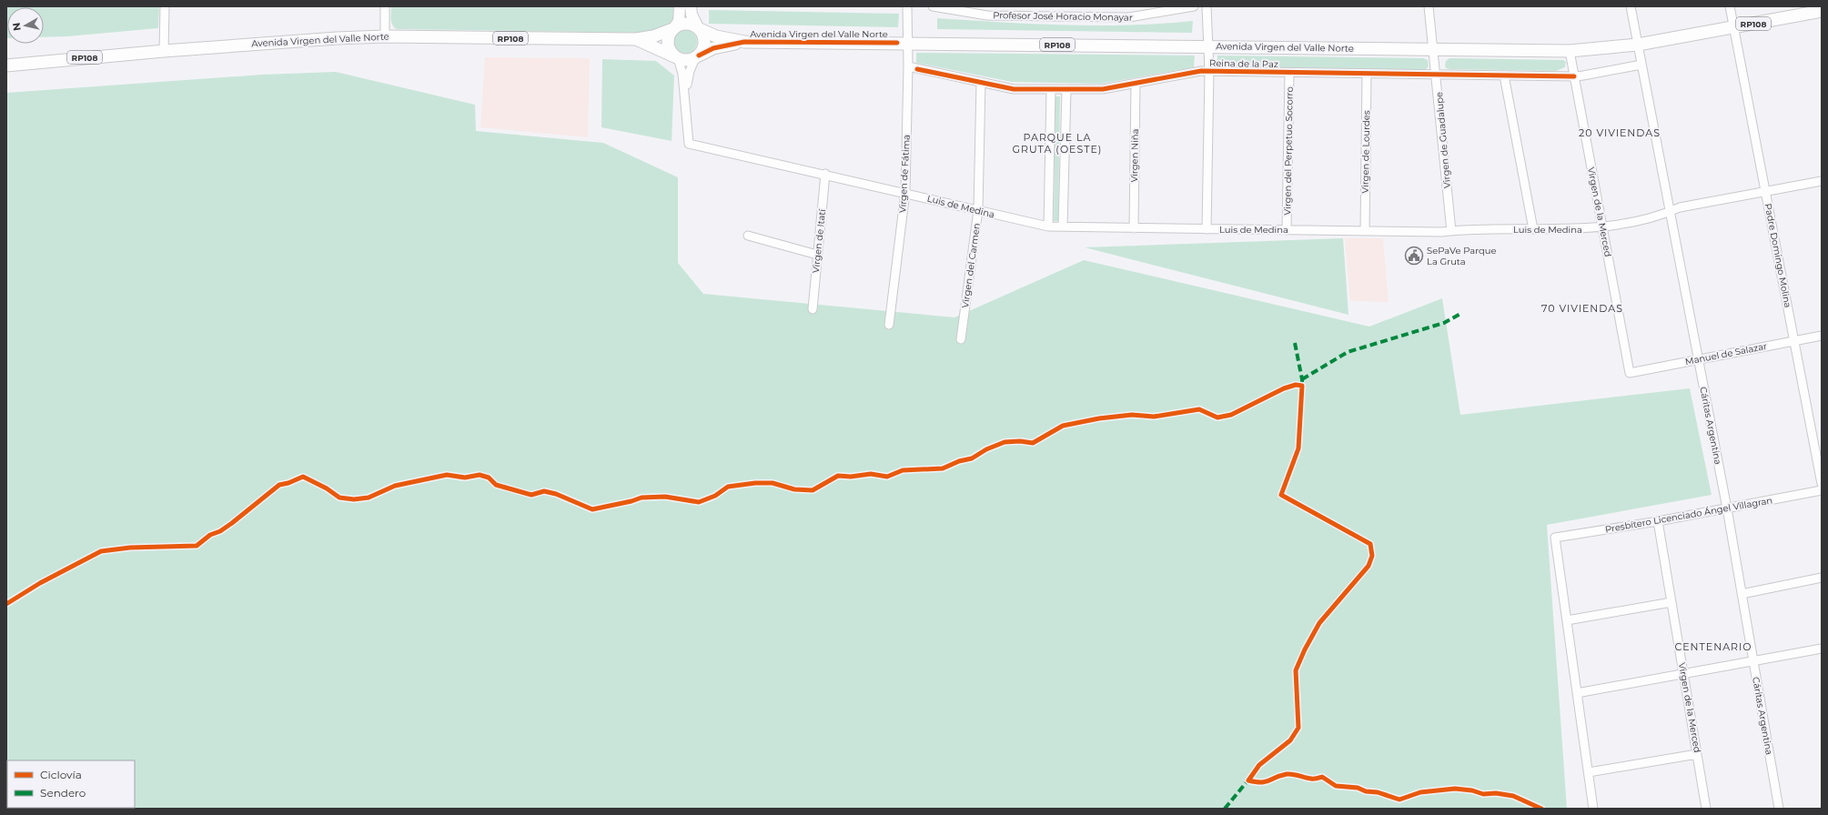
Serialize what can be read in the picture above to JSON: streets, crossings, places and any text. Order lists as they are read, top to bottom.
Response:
{
  "streets": {
    "main road": ["RP108", "Avenida Virgen del Valle Norte"],
    "street": [
      "Profesor José Horacio Monayar",
      "Reina de la Paz",
      "Virgen de Guadalupe",
      "Virgen del Perpetuo Socorro",
      "Virgen de Lourdes",
      "Virgen Niña",
      "Virgen de Fátima",
      "Luis de Medina",
      "Virgen de la Merced",
      "Virgen de Itatí",
      "Padre Domingo Molina",
      "Virgen del Carmen",
      "Manuel de Salazar",
      "Cáritas Argentina",
      "Presbítero Licenciado Ángel Villagran"
    ]
  },
  "crossings": [
    ["RP108", "Avenida Virgen del Valle Norte"],
    ["Avenida Virgen del Valle Norte", "Virgen de Guadalupe"],
    ["Avenida Virgen del Valle Norte", "Virgen de Fátima"],
    ["Avenida Virgen del Valle Norte", "Virgen de la Merced"],
    ["Avenida Virgen del Valle Norte", "Padre Domingo Molina"],
    ["Avenida Virgen del Valle Norte", "Cáritas Argentina"],
    ["Reina de la Paz", "Virgen de Guadalupe"],
    ["Reina de la Paz", "Virgen del Perpetuo Socorro"],
    ["Reina de la Paz", "Virgen de Lourdes"],
    ["Reina de la Paz", "Virgen Niña"],
    ["Reina de la Paz", "Virgen de Fátima"],
    ["Reina de la Paz", "Virgen de la Merced"],
    ["Reina de la Paz", "Virgen del Carmen"],
    ["Reina de la Paz", "Cáritas Argentina"],
    ["Virgen de Guadalupe", "Luis de Medina"],
    ["Virgen del Perpetuo Socorro", "Luis de Medina"],
    ["Virgen de Lourdes", "Luis de Medina"],
    ["Virgen Niña", "Luis de Medina"],
    ["Virgen de Fátima", "Luis de Medina"],
    ["Luis de Medina", "Virgen de la Merced"],
    ["Luis de Medina", "Virgen de Itatí"],
    ["Luis de Medina", "Padre Domingo Molina"],
    ["Luis de Medina", "Virgen del Carmen"],
    ["Luis de Medina", "Cáritas Argentina"],
    ["Virgen de la Merced", "Manuel de Salazar"],
    ["Virgen de la Merced", "Presbítero Licenciado Ángel Villagran"],
    ["Padre Domingo Molina", "Manuel de Salazar"],
    ["Manuel de Salazar", "Cáritas Argentina"],
    ["Cáritas Argentina", "Presbítero Licenciado Ángel Villagran"]
  ],
  "districts": [
    "20 VIVIENDAS",
    "PARQUE LA GRUTA (OESTE)",
    "70 VIVIENDAS",
    "CENTENARIO"
  ],
  "places": {
    "public building": ["SePaVe Parque La Gruta"]
  },
  "legend": ["Ciclovía", "Sendero"],
  "north": "left"
}
